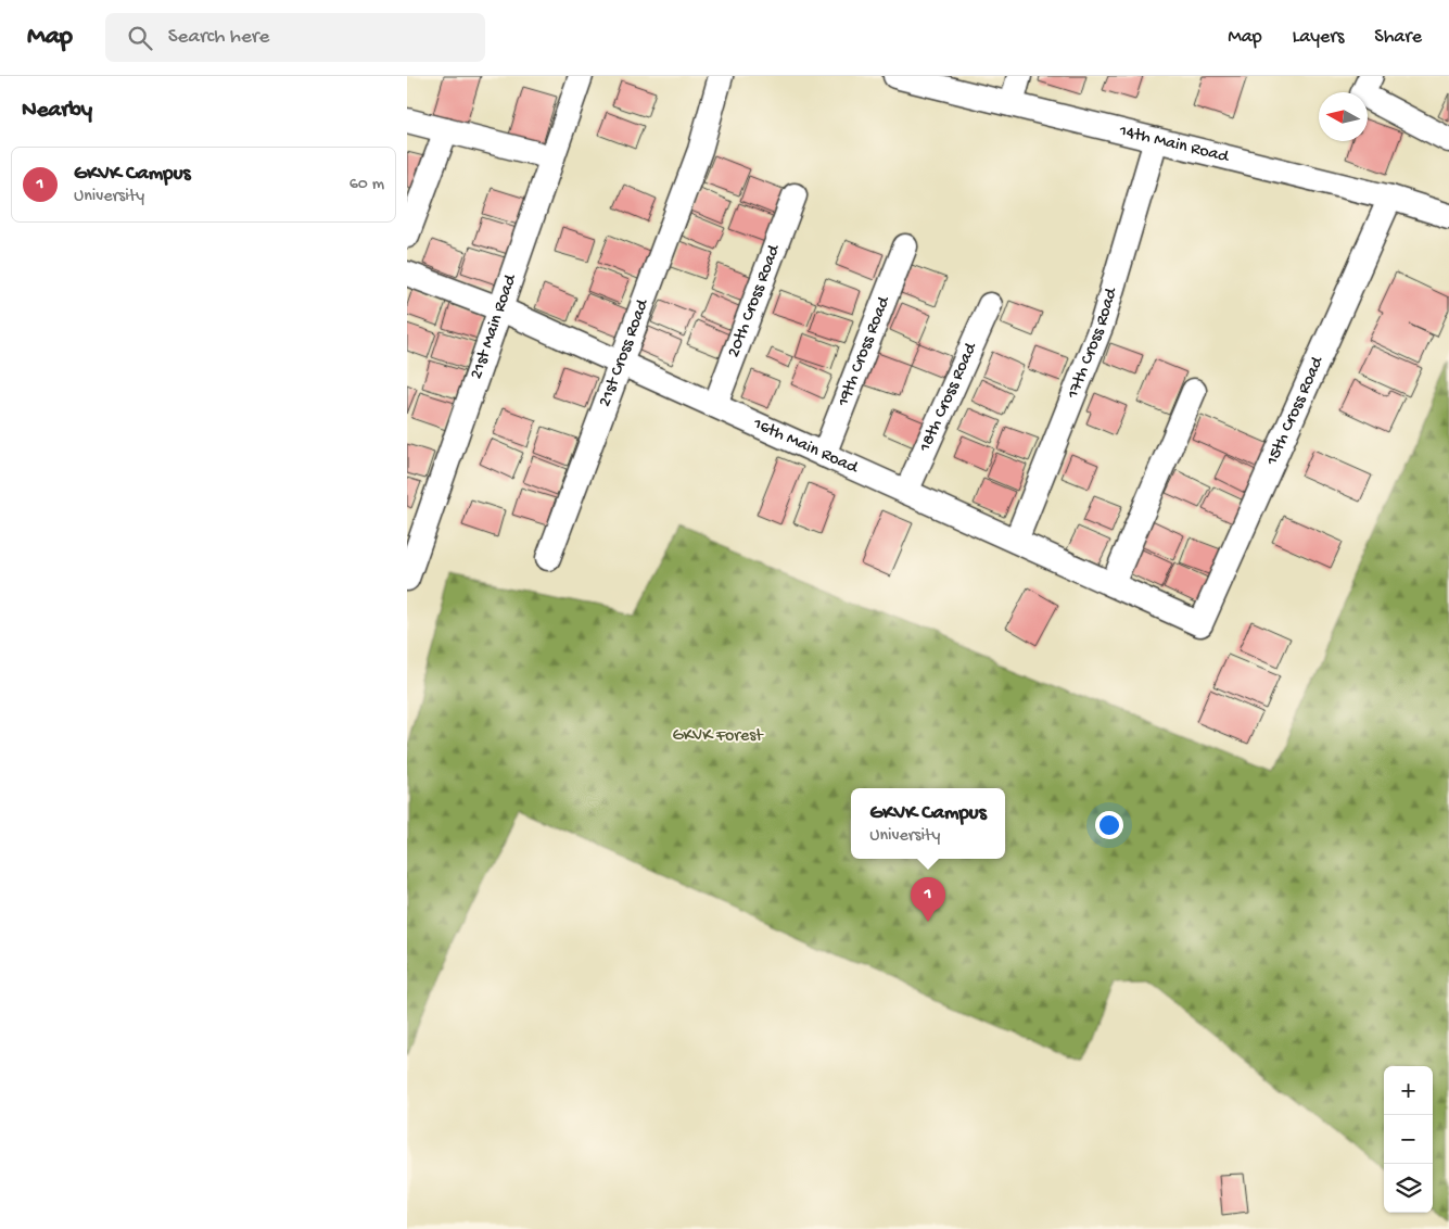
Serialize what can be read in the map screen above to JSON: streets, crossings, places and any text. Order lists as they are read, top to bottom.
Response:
{
  "streets": {
    "street": [
      "14th Main Road",
      "20th Cross Road",
      "21st Main Road",
      "17th Cross Road",
      "19th Cross Road",
      "21st Cross Road",
      "18th Cross Road",
      "15th Cross Road",
      "16th Main Road"
    ]
  },
  "crossings": [
    ["14th Main Road", "17th Cross Road"],
    ["14th Main Road", "15th Cross Road"],
    ["20th Cross Road", "16th Main Road"],
    ["21st Main Road", "16th Main Road"],
    ["17th Cross Road", "16th Main Road"],
    ["19th Cross Road", "16th Main Road"],
    ["21st Cross Road", "16th Main Road"],
    ["18th Cross Road", "16th Main Road"],
    ["15th Cross Road", "16th Main Road"]
  ],
  "parks": ["GKVK Forest"],
  "north": "left",
  "page": {
    "header": "Map",
    "search": "Search here",
    "nav": ["Map", "Layers", "Share"],
    "heading": "Nearby",
    "list": [
      {
        "mark": "1",
        "name": "GKVK Campus",
        "note": "University",
        "value": "60 m"
      }
    ],
    "popup": ["GKVK Campus", "University"],
    "pins": "1",
    "map_buttons": ["+", "−"]
  }
}
